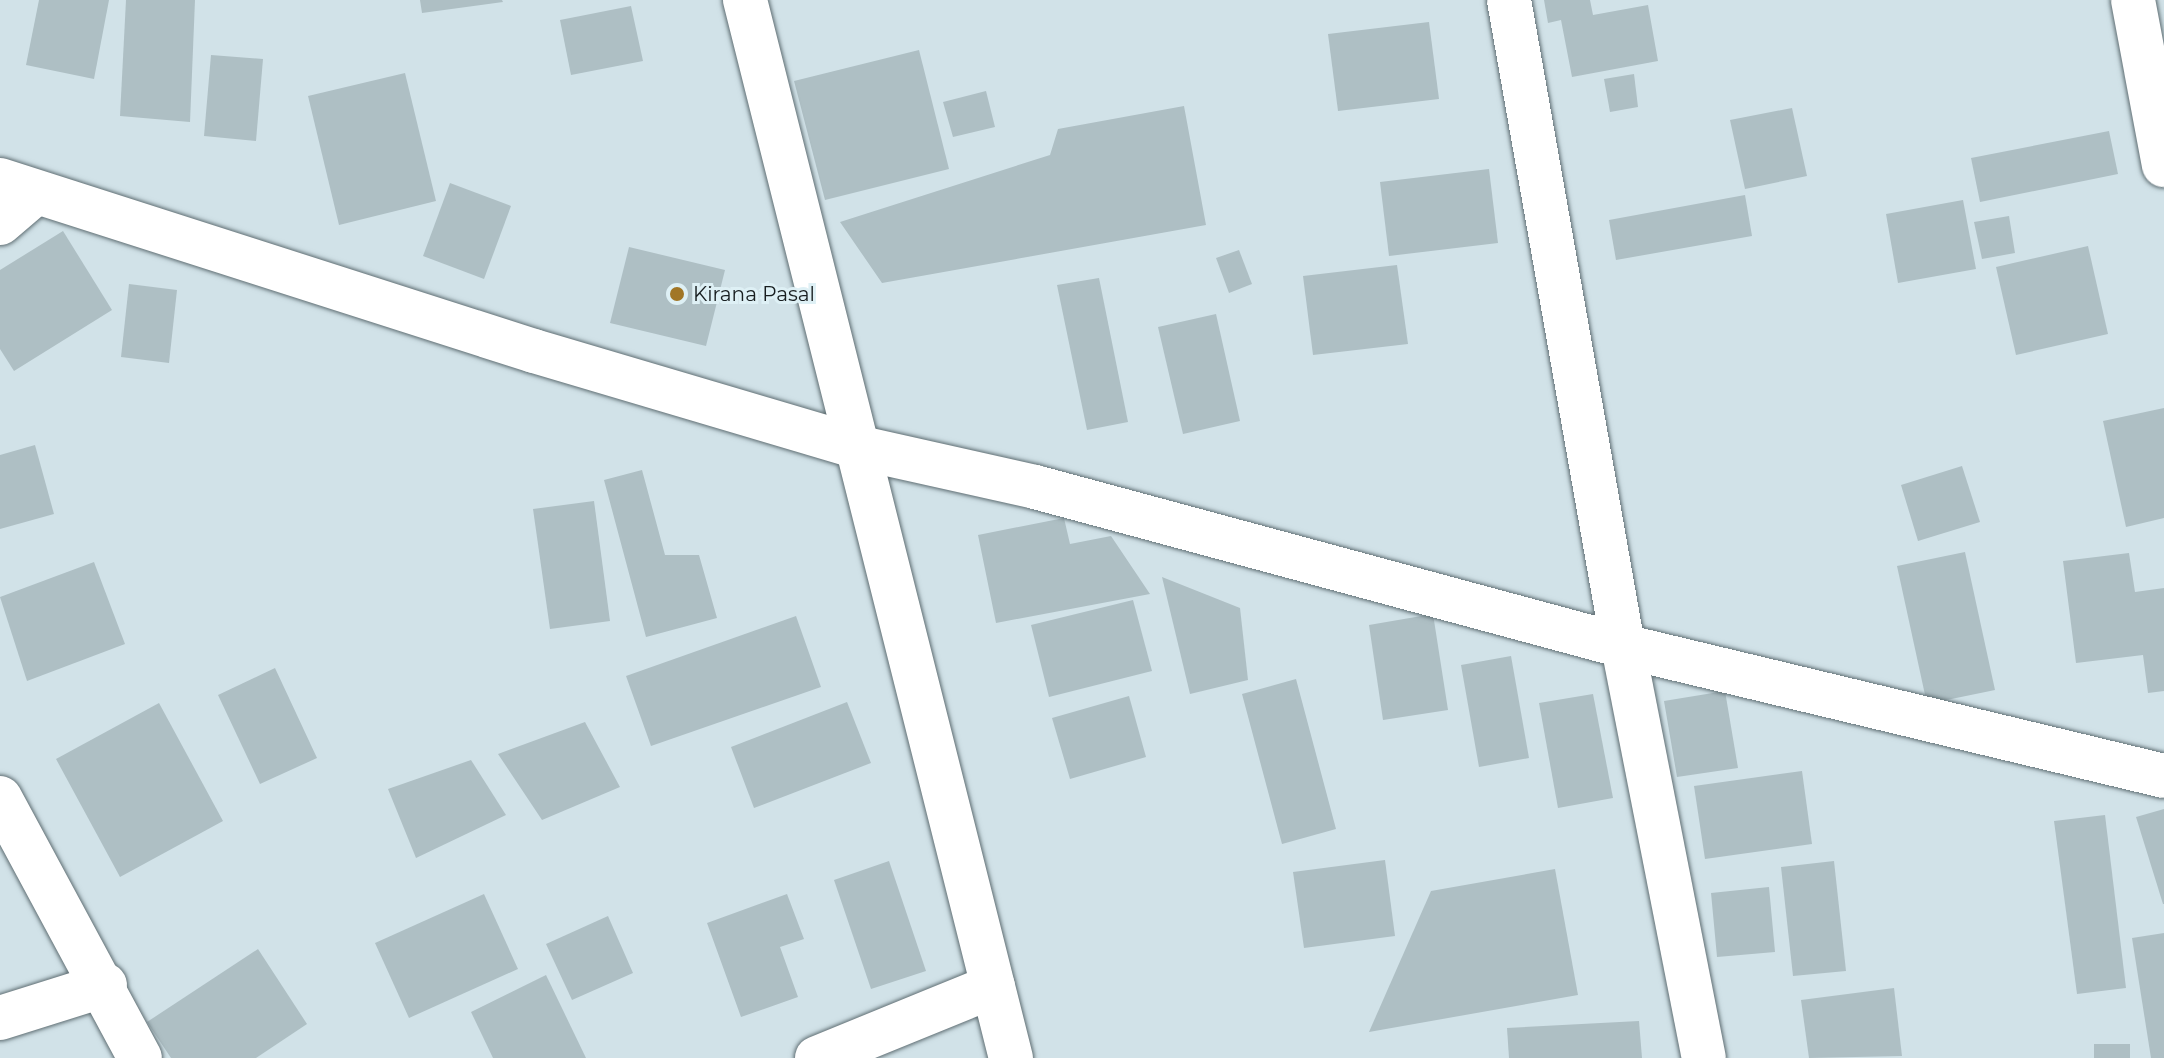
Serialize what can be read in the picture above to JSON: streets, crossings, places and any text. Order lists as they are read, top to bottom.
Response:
{
  "places": ["Kirana Pasal"]
}
